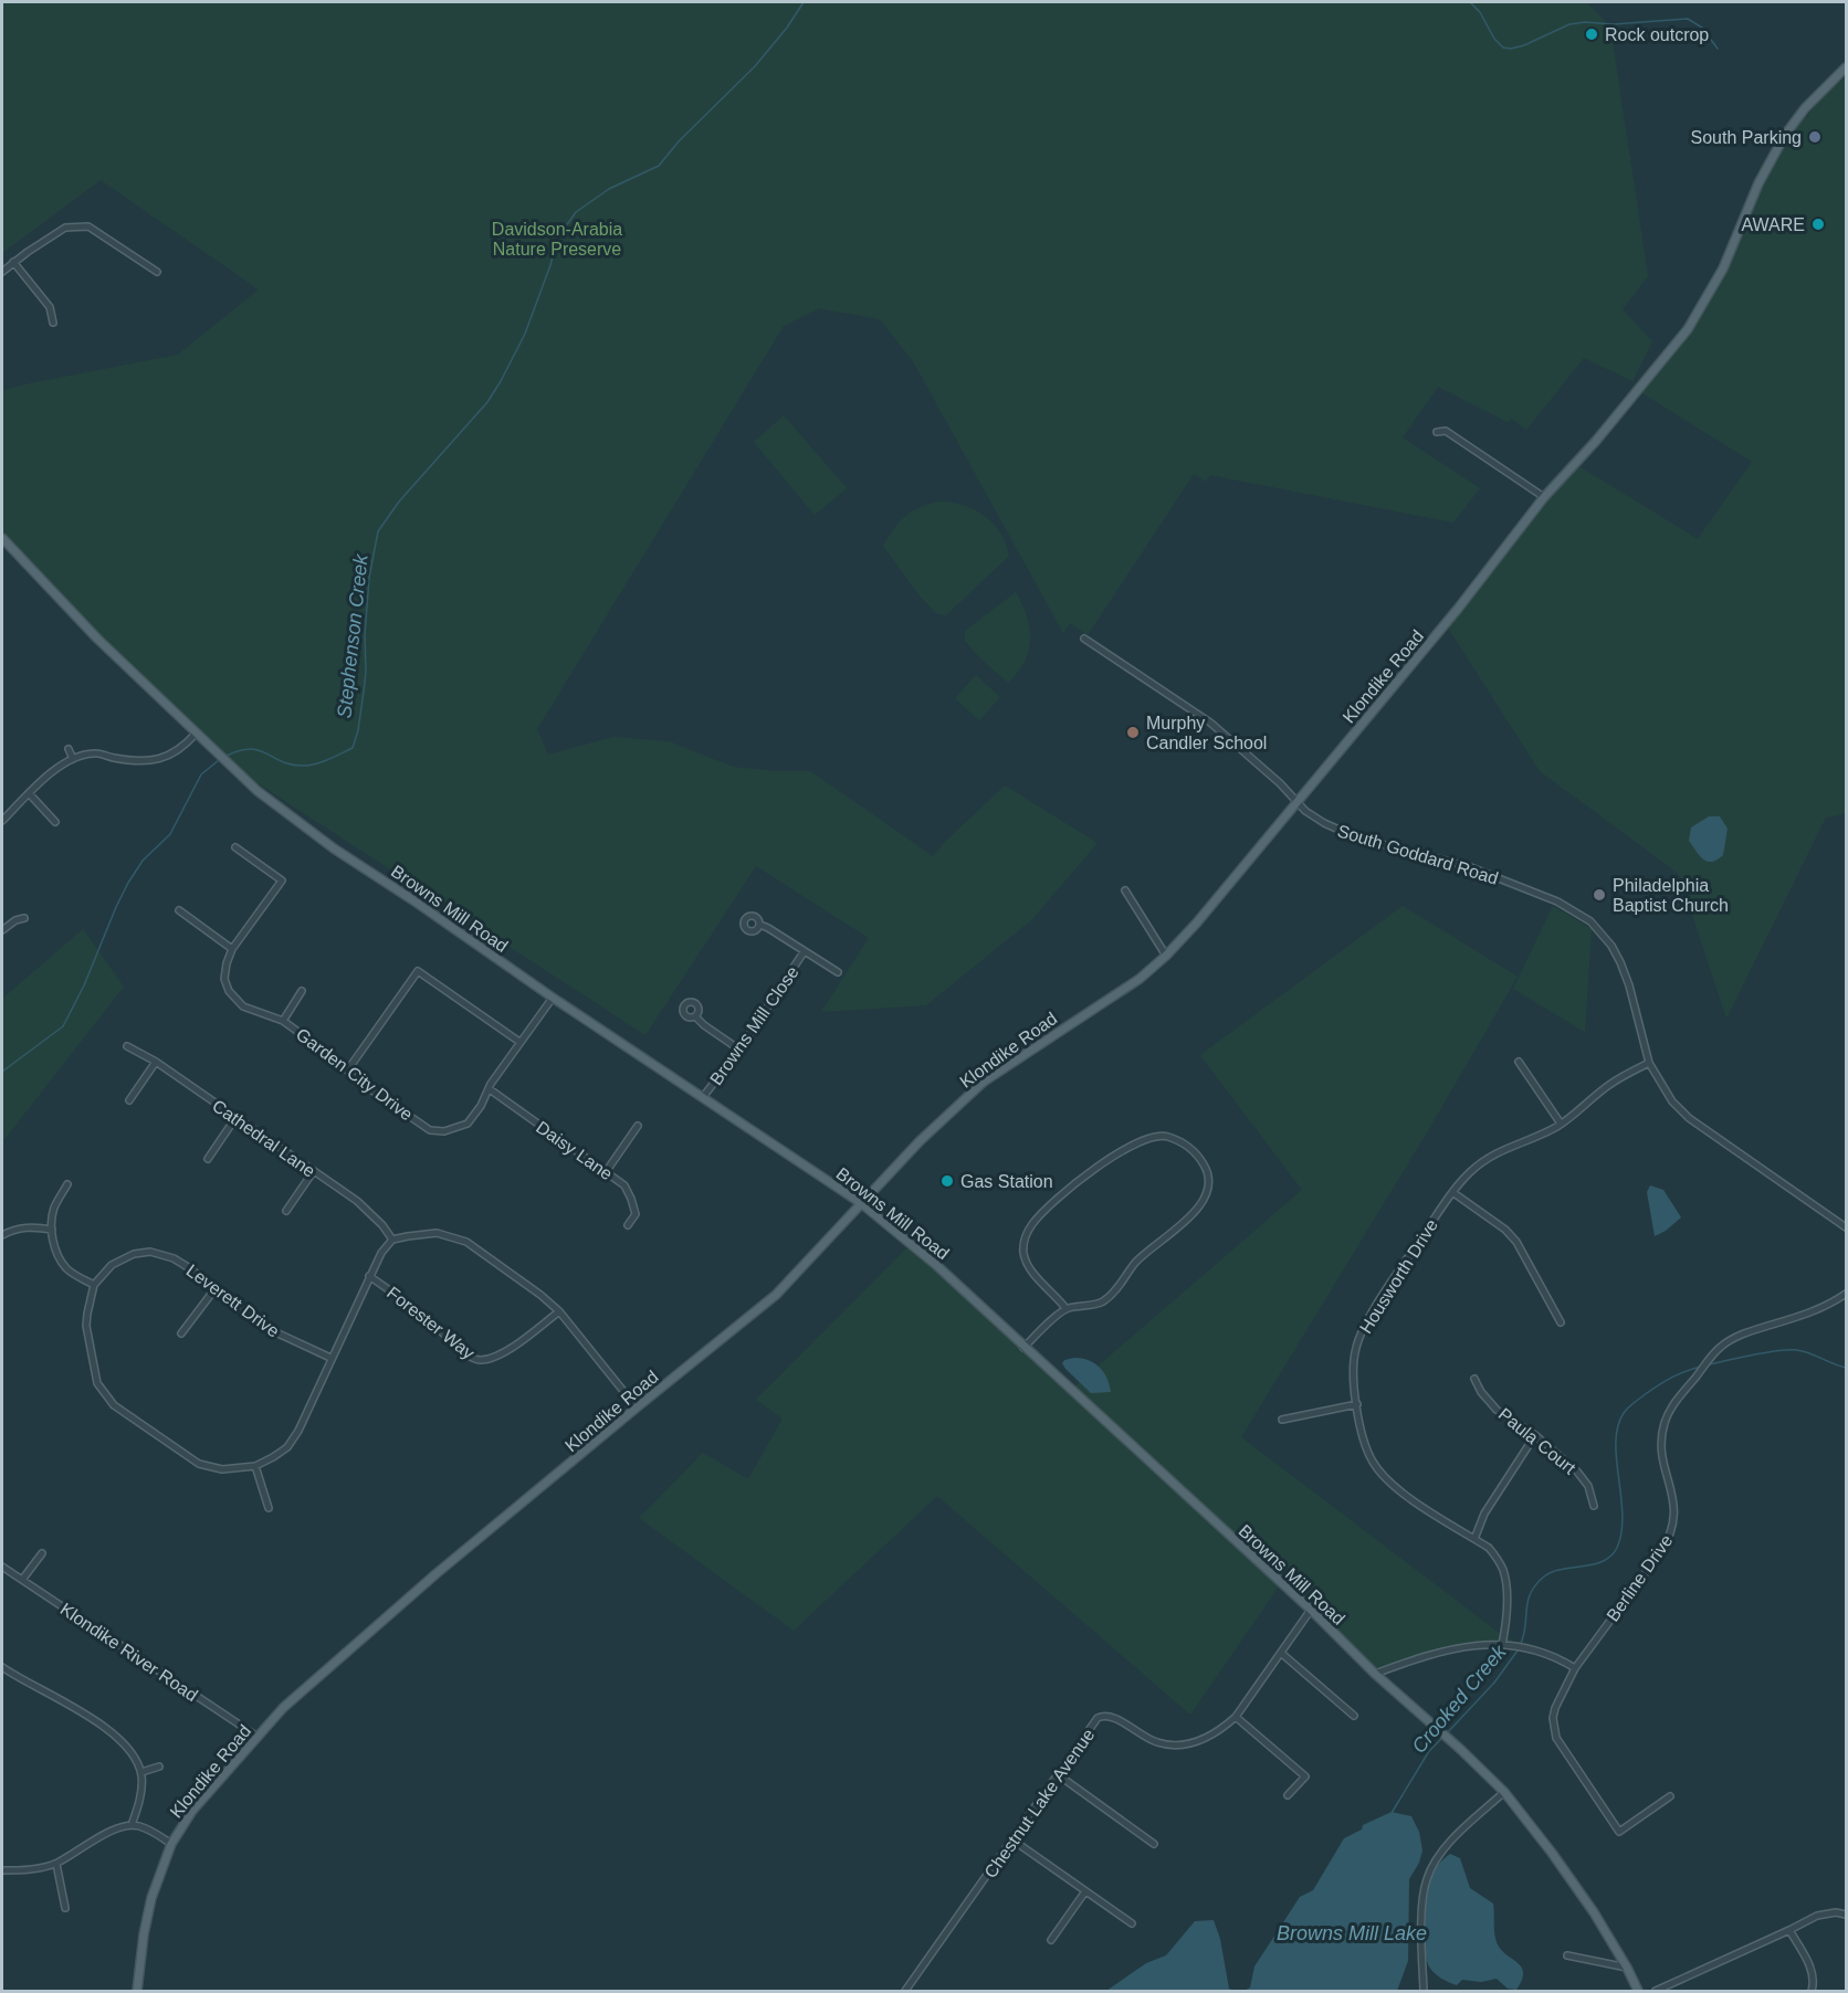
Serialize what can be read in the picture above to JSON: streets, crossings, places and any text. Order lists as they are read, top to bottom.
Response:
{
  "streets": {
    "main road": ["Klondike Road", "Browns Mill Road"],
    "street": [
      "South Goddard Road",
      "Browns Mill Close",
      "Garden City Drive",
      "Cathedral Lane",
      "Daisy Lane",
      "Housworth Drive",
      "Leverett Drive",
      "Forester Way",
      "Paula Court",
      "Berline Drive",
      "Klondike River Road",
      "Chestnut Lake Avenue"
    ]
  },
  "crossings": [
    ["Klondike Road", "South Goddard Road"],
    ["Klondike Road", "Browns Mill Road"],
    ["Klondike Road", "Klondike River Road"],
    ["South Goddard Road", "Housworth Drive"],
    ["Browns Mill Road", "Browns Mill Close"],
    ["Browns Mill Road", "Garden City Drive"],
    ["Browns Mill Road", "Chestnut Lake Avenue"],
    ["Garden City Drive", "Daisy Lane"]
  ],
  "water": ["Stephenson Creek", "Crooked Creek", "Browns Mill Lake"],
  "parks": ["Davidson-Arabia Nature Preserve"],
  "places": [
    "Rock outcrop",
    "South Parking",
    "AWARE",
    "Murphy Candler School",
    "Philadelphia Baptist Church",
    "Gas Station"
  ]
}
